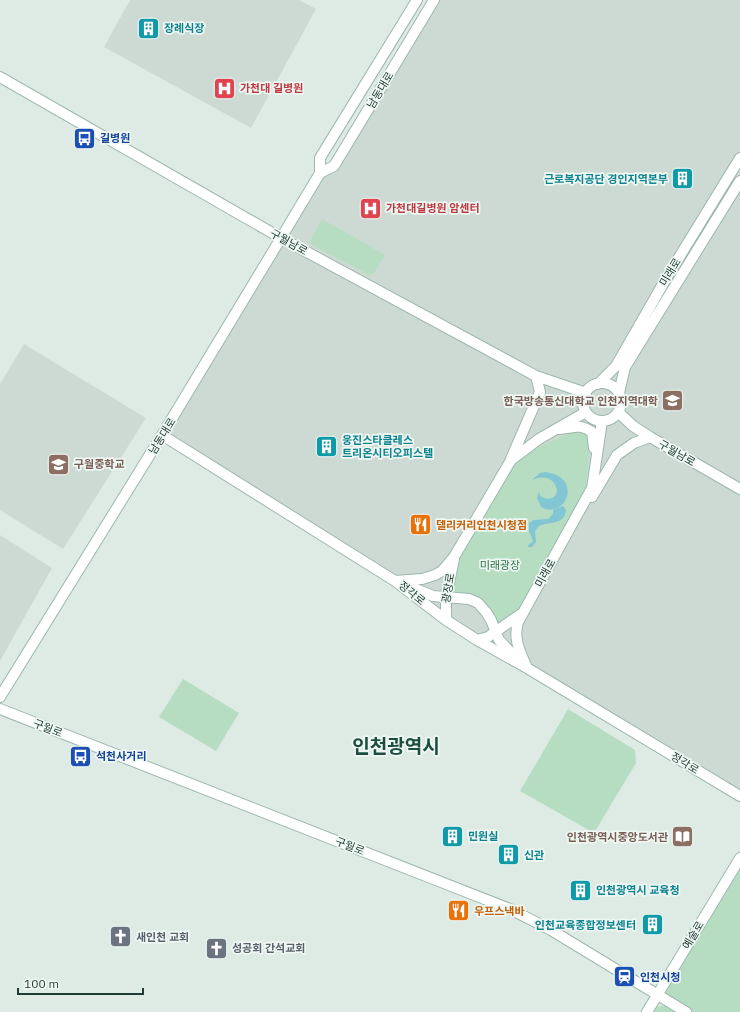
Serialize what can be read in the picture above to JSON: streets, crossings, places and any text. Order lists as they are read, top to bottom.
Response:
{
  "streets": {
    "street": [
      "남동대로",
      "구월남로",
      "미래로",
      "광장로",
      "정각로",
      "구월로",
      "예술로"
    ]
  },
  "crossings": [
    ["남동대로", "구월남로"],
    ["구월남로", "미래로"],
    ["미래로", "정각로"],
    ["광장로", "정각로"],
    ["구월로", "예술로"]
  ],
  "districts": ["인천광역시"],
  "parks": ["미래광장"],
  "places": {
    "building": [
      "장례식장",
      "근로복지공단 경인지역본부",
      "웅진스타클레스 트리온시티오피스텔",
      "민원실",
      "신관",
      "인천광역시 교육청",
      "인천교육종합정보센터"
    ],
    "hospital": ["가천대 길병원", "가천대길병원 암센터"],
    "bus stop": ["길병원", "석천사거리"],
    "school or university": ["한국방송통신대학교 인천지역대학", "구월중학교"],
    "restaurant": ["델리커리인천시청점", "우프스낵바"],
    "library": ["인천광역시중앙도서관"],
    "church": ["새인천 교회", "성공회 간석교회"],
    "station": ["인천시청"]
  },
  "scale_bar": "100 m"
}
